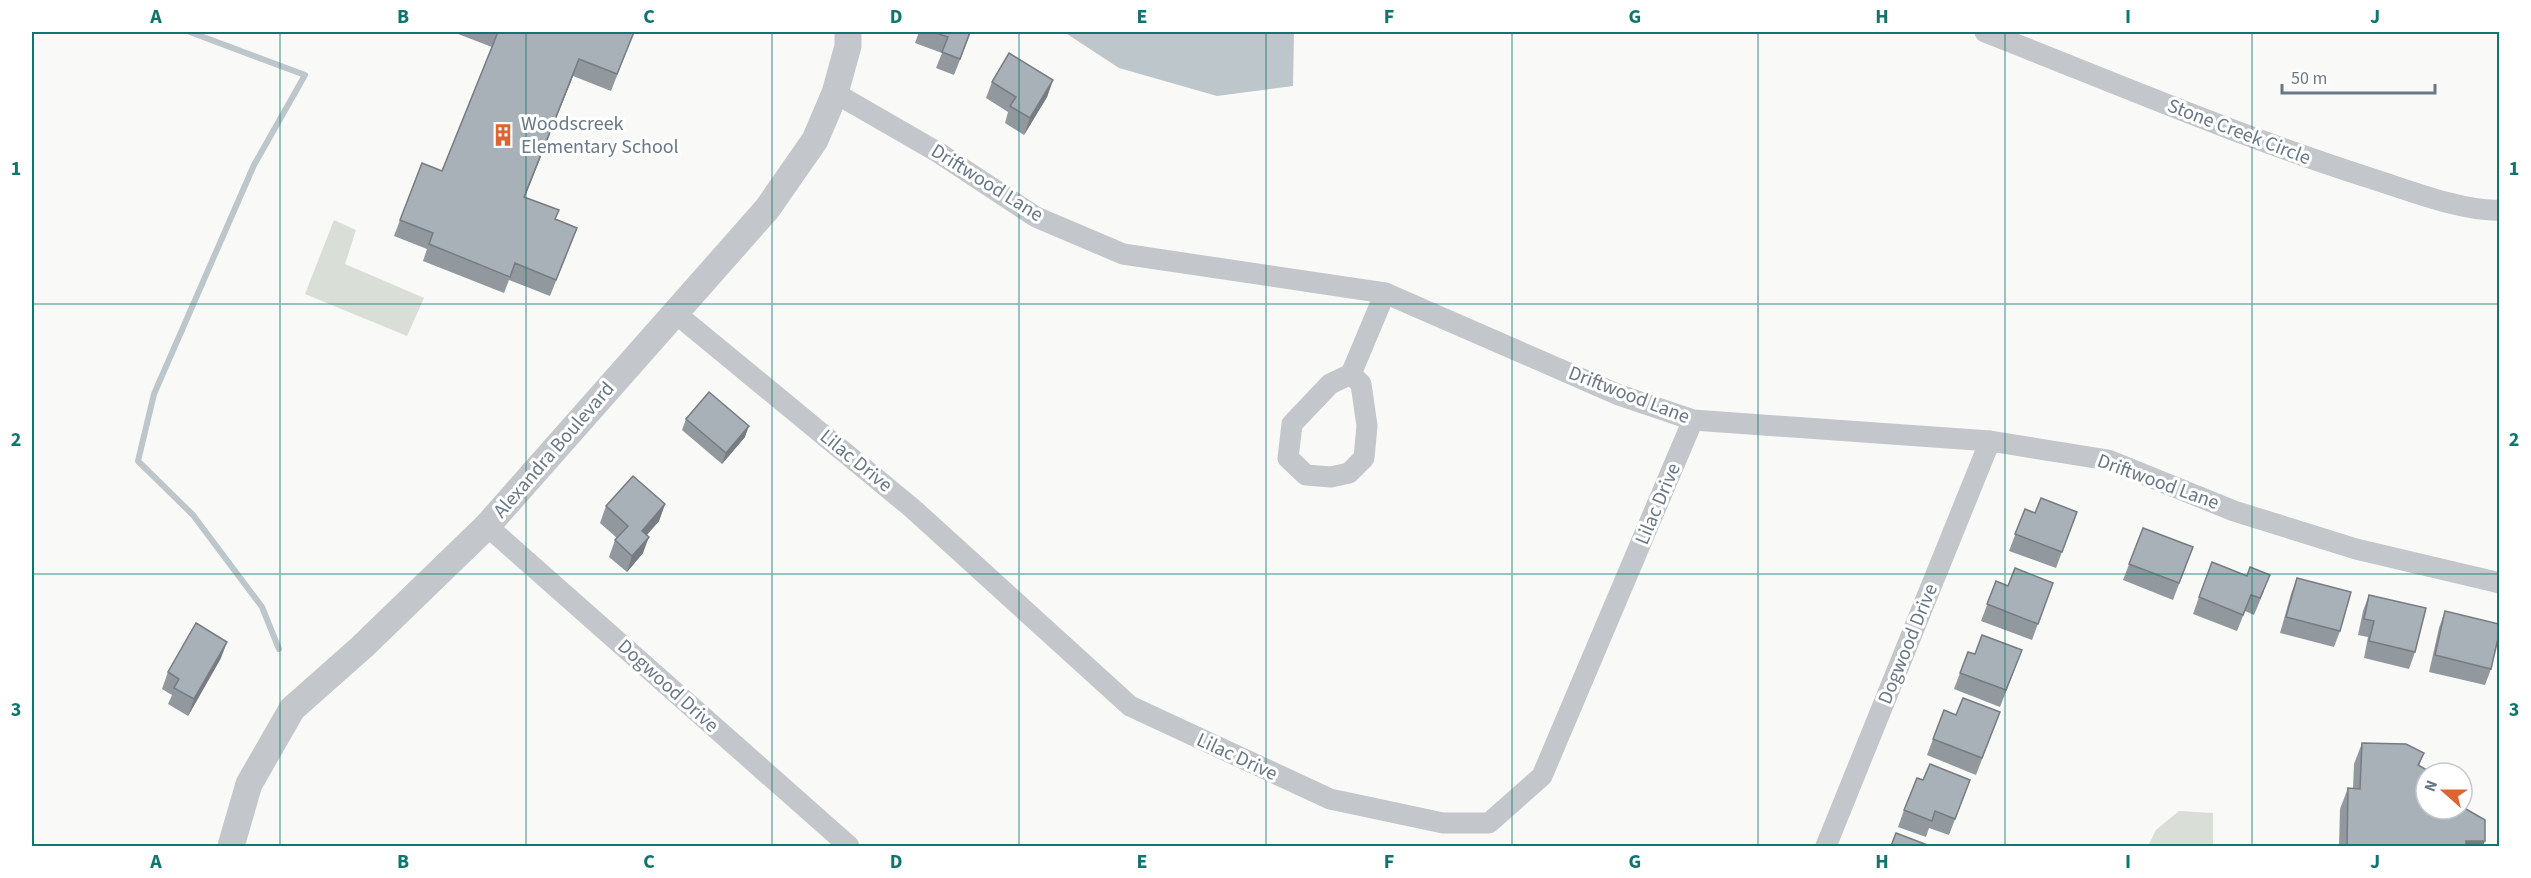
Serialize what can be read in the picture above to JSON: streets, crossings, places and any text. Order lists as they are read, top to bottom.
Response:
{
  "streets": {
    "street": [
      "Stone Creek Circle",
      "Driftwood Lane",
      "Alexandra Boulevard",
      "Lilac Drive",
      "Dogwood Drive"
    ]
  },
  "crossings": [
    ["Driftwood Lane", "Alexandra Boulevard"],
    ["Driftwood Lane", "Lilac Drive"],
    ["Driftwood Lane", "Dogwood Drive"],
    ["Alexandra Boulevard", "Lilac Drive"],
    ["Alexandra Boulevard", "Dogwood Drive"]
  ],
  "places": {
    "building": ["Woodscreek Elementary School"]
  },
  "scale_bar": "50 m",
  "north": "left",
  "grid": {
    "columns": [
      "A",
      "B",
      "C",
      "D",
      "E",
      "F",
      "G",
      "H",
      "I",
      "J"
    ],
    "rows": ["1", "2", "3"]
  }
}
